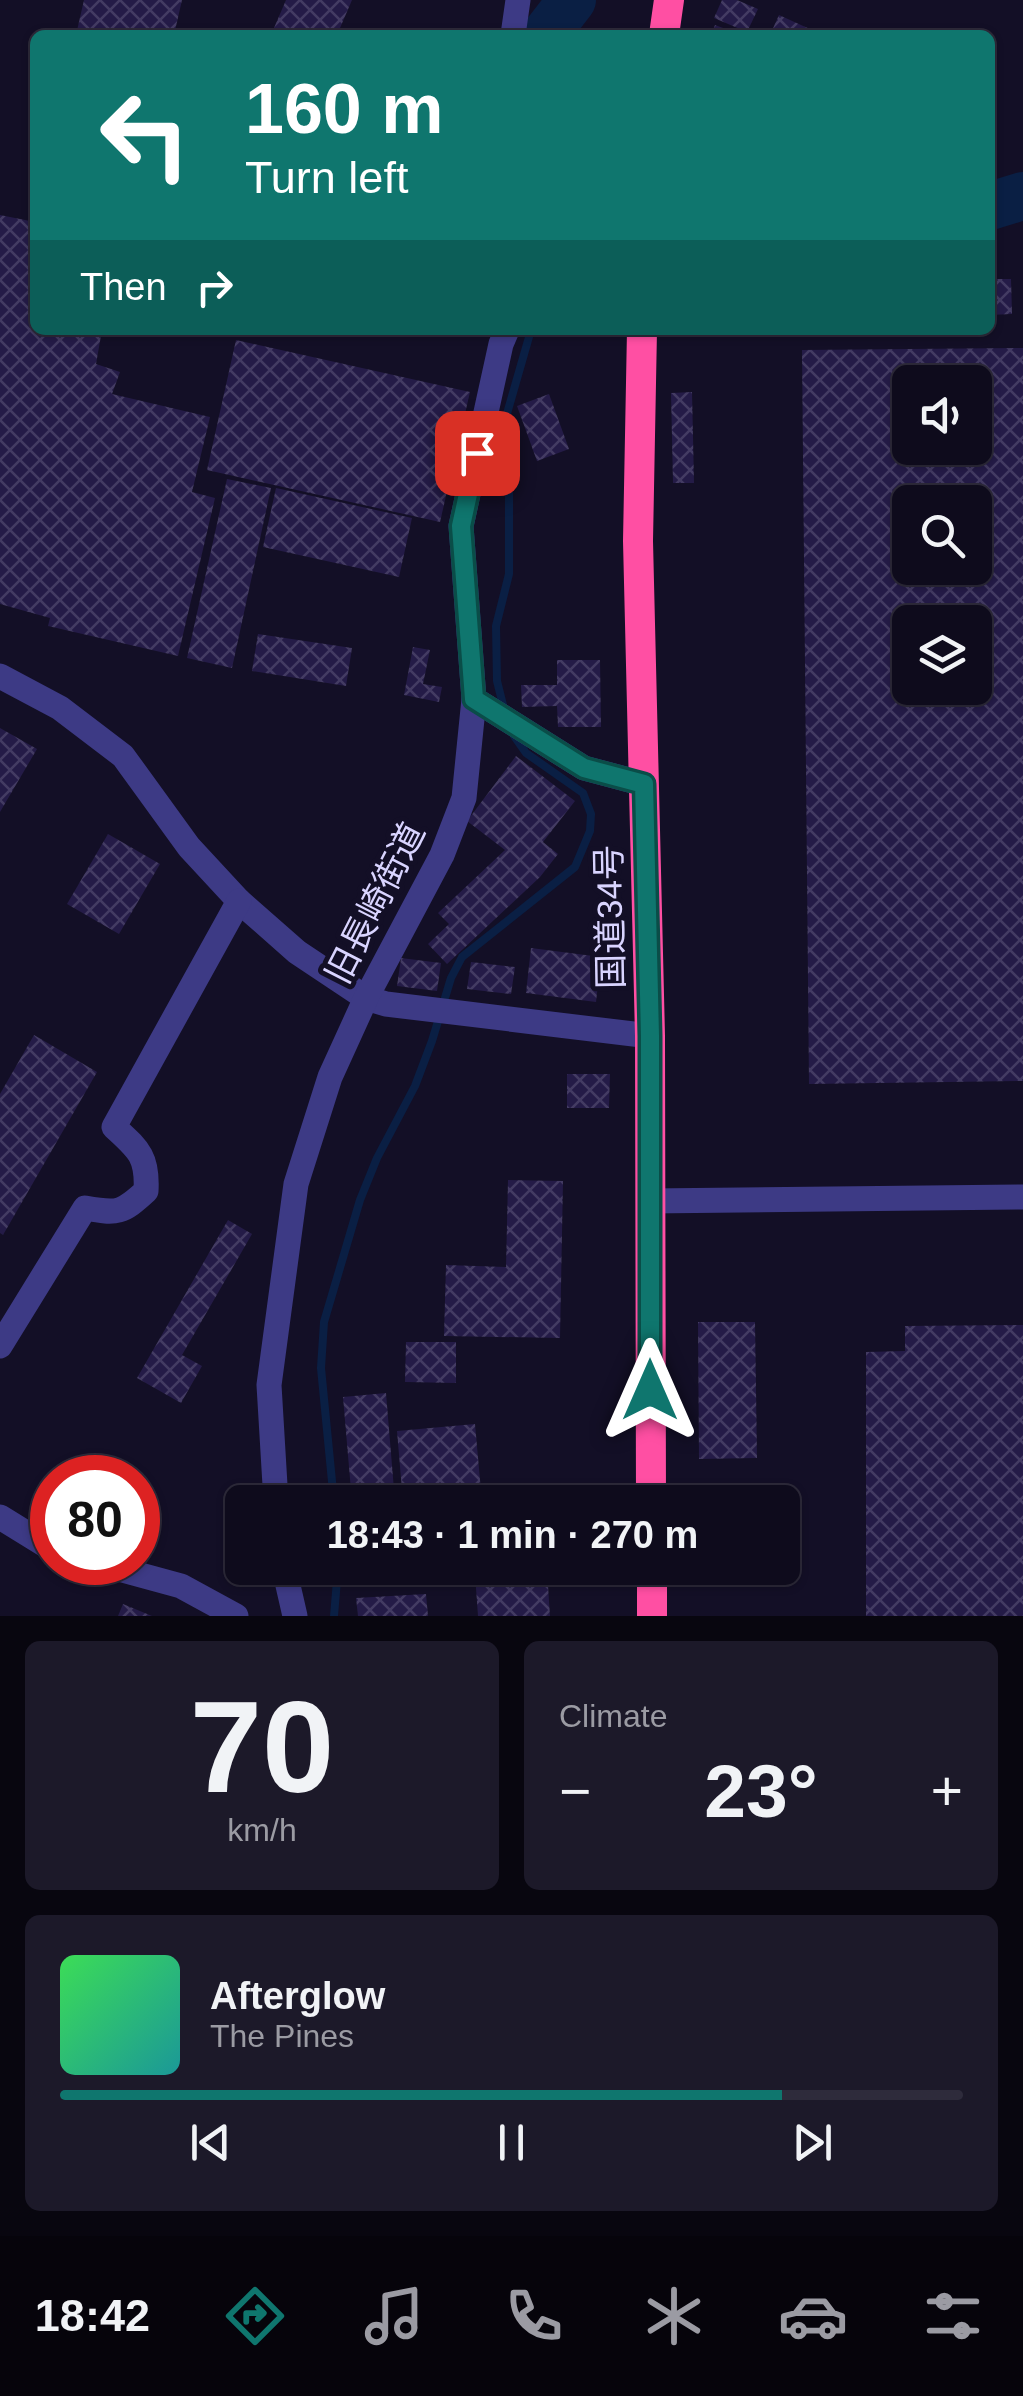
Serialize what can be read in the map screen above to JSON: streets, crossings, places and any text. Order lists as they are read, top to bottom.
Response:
{
  "streets": {
    "highway": ["国道34号"],
    "street": ["旧長崎街道"]
  },
  "page": {
    "turn": ["160 m", "Turn left"],
    "then": "Then",
    "limit": "80",
    "trip": "18:43 · 1 min · 270 m",
    "tile": [
      ["70", "km/h"],
      "Climate"
    ],
    "heat": ["−", "23°", "+"],
    "song": ["Afterglow", "The Pines"],
    "tabs": "18:42"
  }
}
